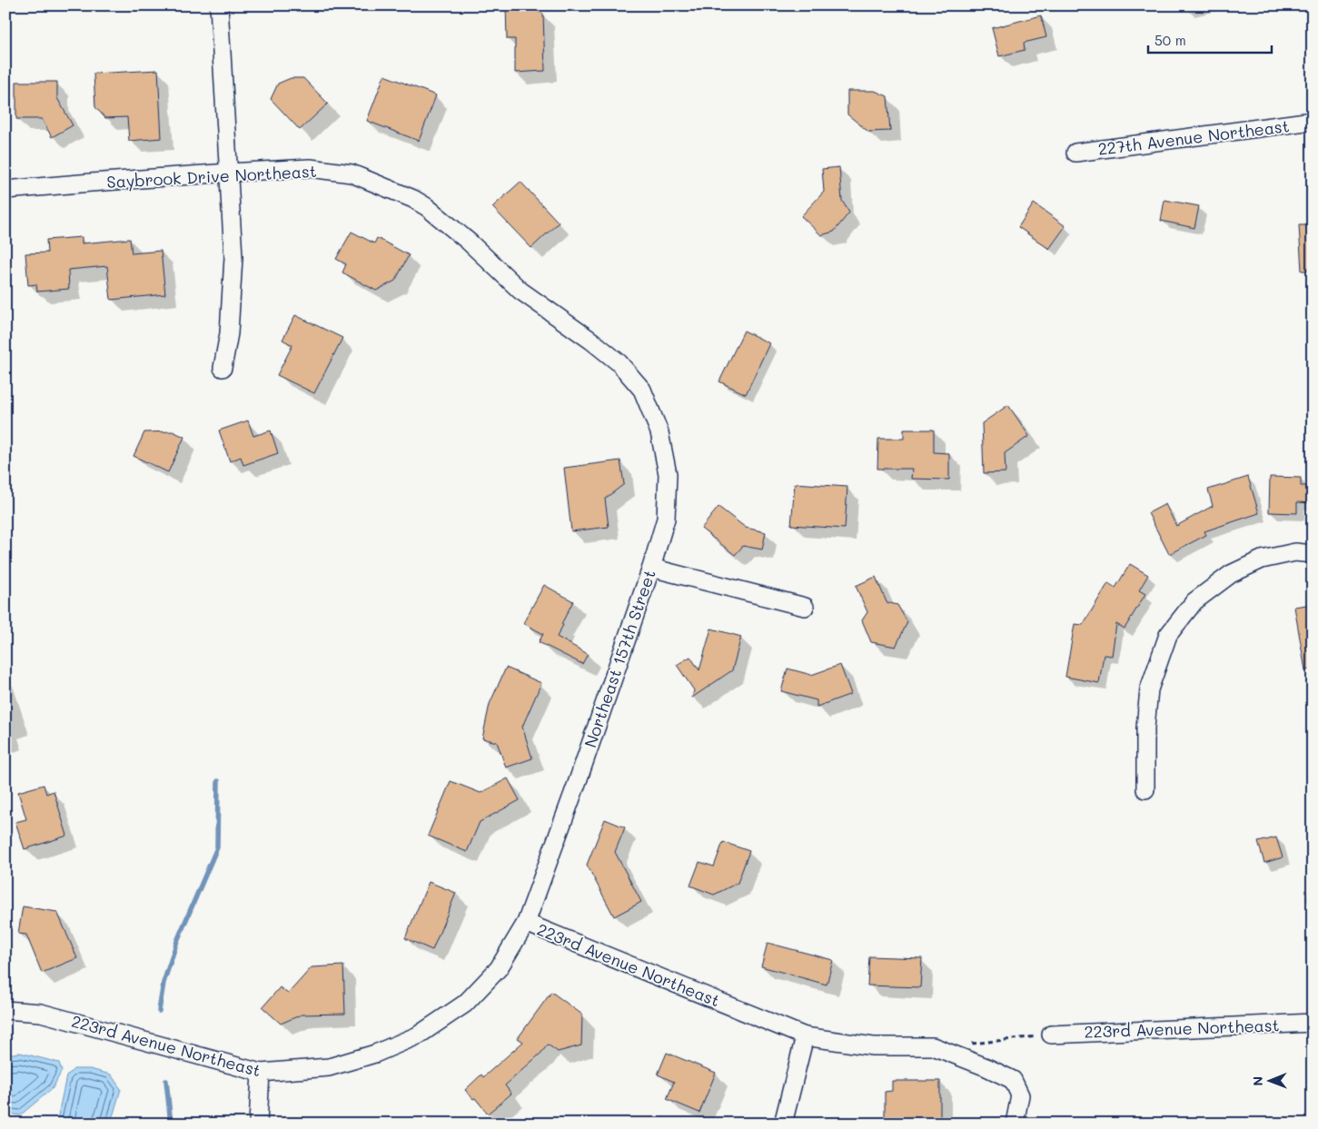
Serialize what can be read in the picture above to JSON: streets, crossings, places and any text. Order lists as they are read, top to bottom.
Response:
{
  "streets": {
    "street": [
      "227th Avenue Northeast",
      "Saybrook Drive Northeast",
      "Northeast 157th Street",
      "223rd Avenue Northeast"
    ]
  },
  "crossings": [
    ["Saybrook Drive Northeast", "Northeast 157th Street"],
    ["Northeast 157th Street", "223rd Avenue Northeast"]
  ],
  "scale_bar": "50 m",
  "north": "left"
}
